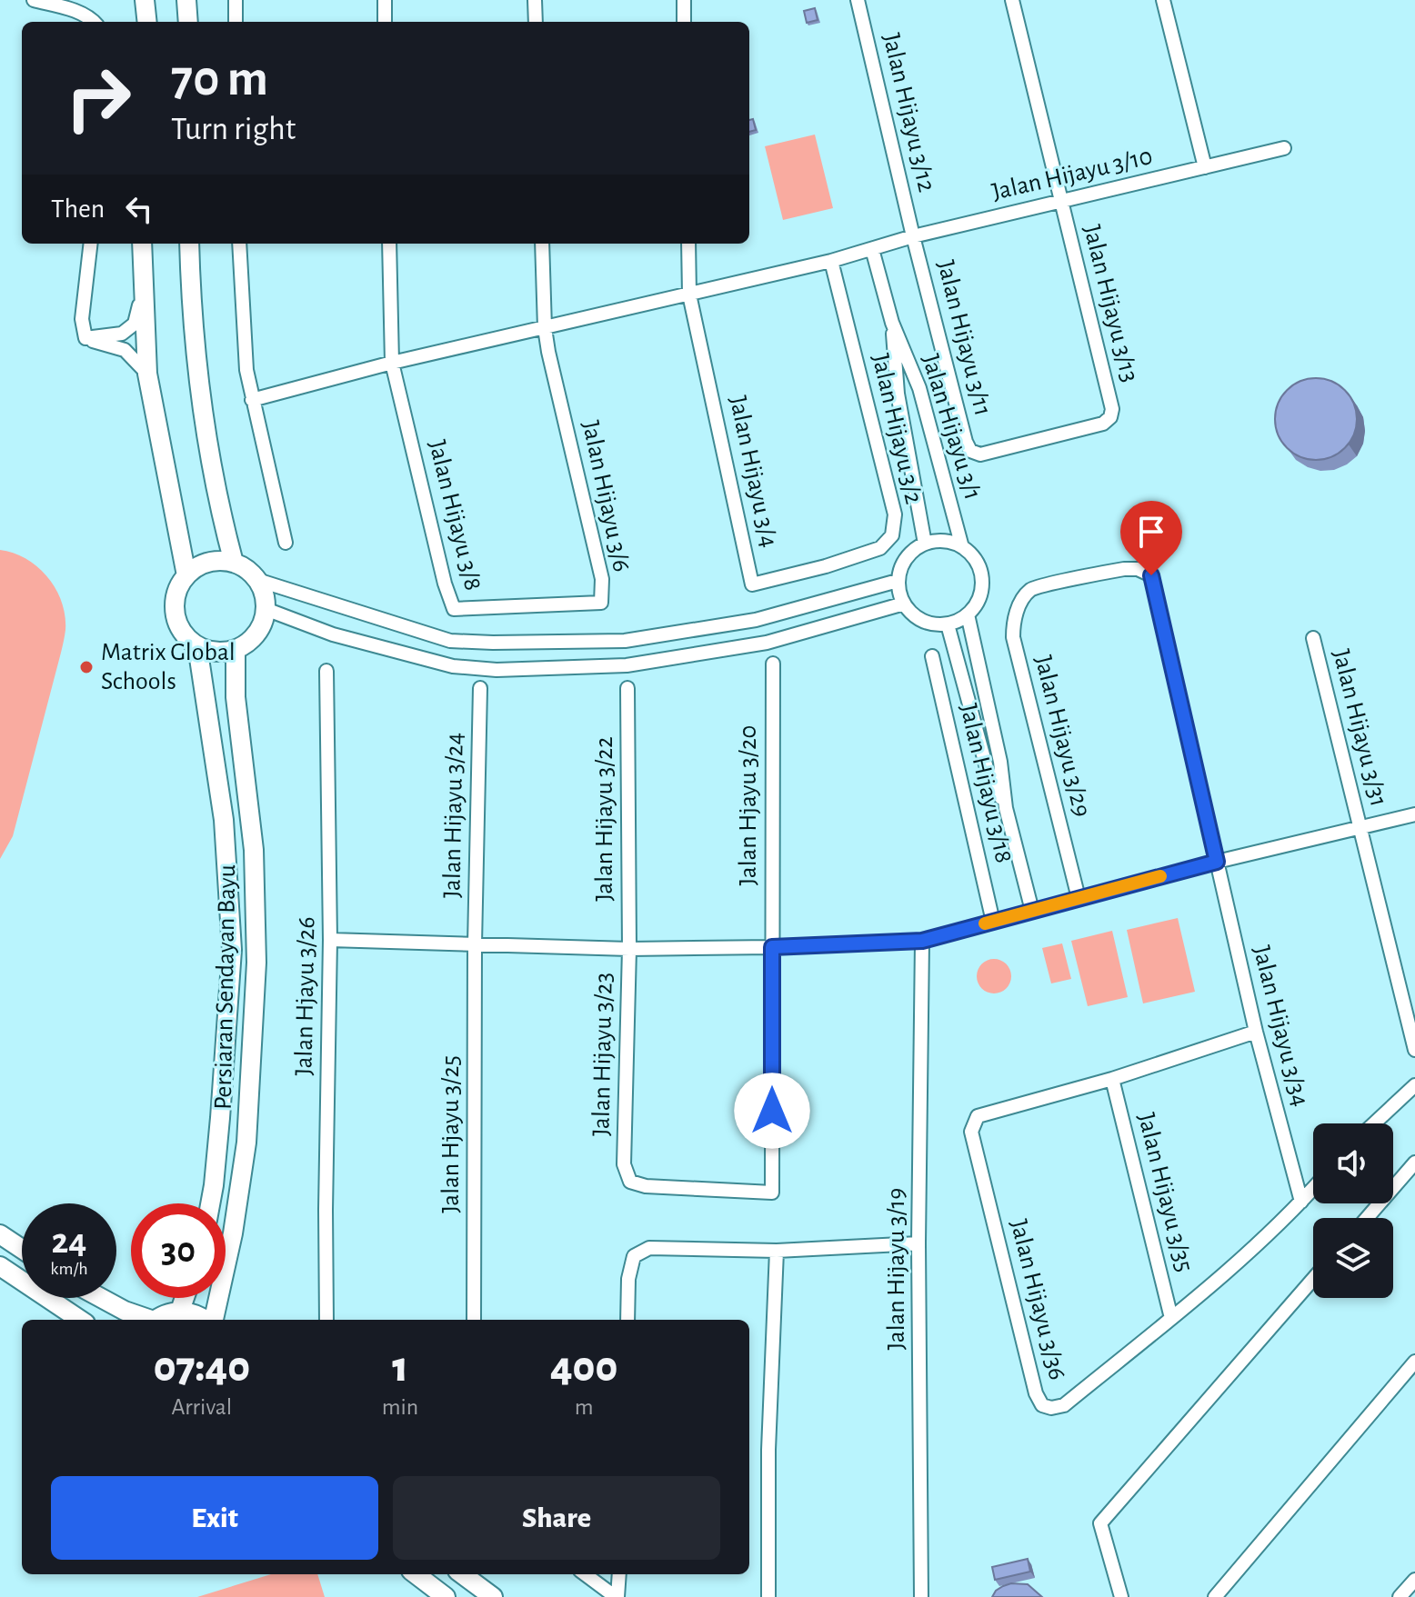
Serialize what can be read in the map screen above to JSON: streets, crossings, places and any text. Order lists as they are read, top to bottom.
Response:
{
  "streets": {
    "street": [
      "Jalan Hijayu 3/12",
      "Jalan Hijayu 3/10",
      "Jalan Hijayu 3/13",
      "Jalan Hijayu 3/11",
      "Jalan Hijayu 3/1",
      "Jalan Hijayu 3/2",
      "Jalan Hijayu 3/4",
      "Jalan Hijayu 3/6",
      "Jalan Hijayu 3/8",
      "Jalan Hijayu 3/31",
      "Jalan Hijayu 3/29",
      "Jalan Hijayu 3/18",
      "Jalan Hjayu 3/20",
      "Jalan Hijayu 3/24",
      "Jalan Hijayu 3/22",
      "Persiaran Sendayan Bayu",
      "Jalan Hjayu 3/26",
      "Jalan Hijayu 3/34",
      "Jalan Hijayu 3/23",
      "Jalan Hjayu 3/25",
      "Jalan Hijayu 3/35",
      "Jalan Hijayu 3/19",
      "Jalan Hijayu 3/36"
    ]
  },
  "crossings": [
    ["Jalan Hijayu 3/12", "Jalan Hijayu 3/10"],
    ["Jalan Hijayu 3/12", "Jalan Hijayu 3/11"],
    ["Jalan Hijayu 3/10", "Jalan Hijayu 3/13"],
    ["Jalan Hijayu 3/10", "Jalan Hijayu 3/11"],
    ["Jalan Hijayu 3/10", "Jalan Hijayu 3/1"],
    ["Jalan Hijayu 3/10", "Jalan Hijayu 3/2"],
    ["Jalan Hijayu 3/10", "Jalan Hijayu 3/4"],
    ["Jalan Hijayu 3/10", "Jalan Hijayu 3/6"],
    ["Jalan Hijayu 3/10", "Jalan Hijayu 3/8"],
    ["Jalan Hijayu 3/13", "Jalan Hijayu 3/11"],
    ["Jalan Hijayu 3/2", "Jalan Hijayu 3/4"],
    ["Jalan Hijayu 3/6", "Jalan Hijayu 3/8"],
    ["Jalan Hijayu 3/29", "Jalan Hijayu 3/34"],
    ["Jalan Hjayu 3/20", "Jalan Hijayu 3/23"],
    ["Jalan Hijayu 3/24", "Jalan Hjayu 3/25"],
    ["Jalan Hijayu 3/22", "Jalan Hijayu 3/23"],
    ["Jalan Hijayu 3/35", "Jalan Hijayu 3/36"]
  ],
  "places": ["Matrix Global Schools"],
  "page": {
    "turn": ["70 m", "Turn right"],
    "then": "Then",
    "speed": "24 km/h",
    "limit": "30",
    "eta": [
      "07:40",
      "Arrival",
      "1",
      "min",
      "400",
      "m"
    ],
    "buttons": ["Exit", "Share"]
  }
}
